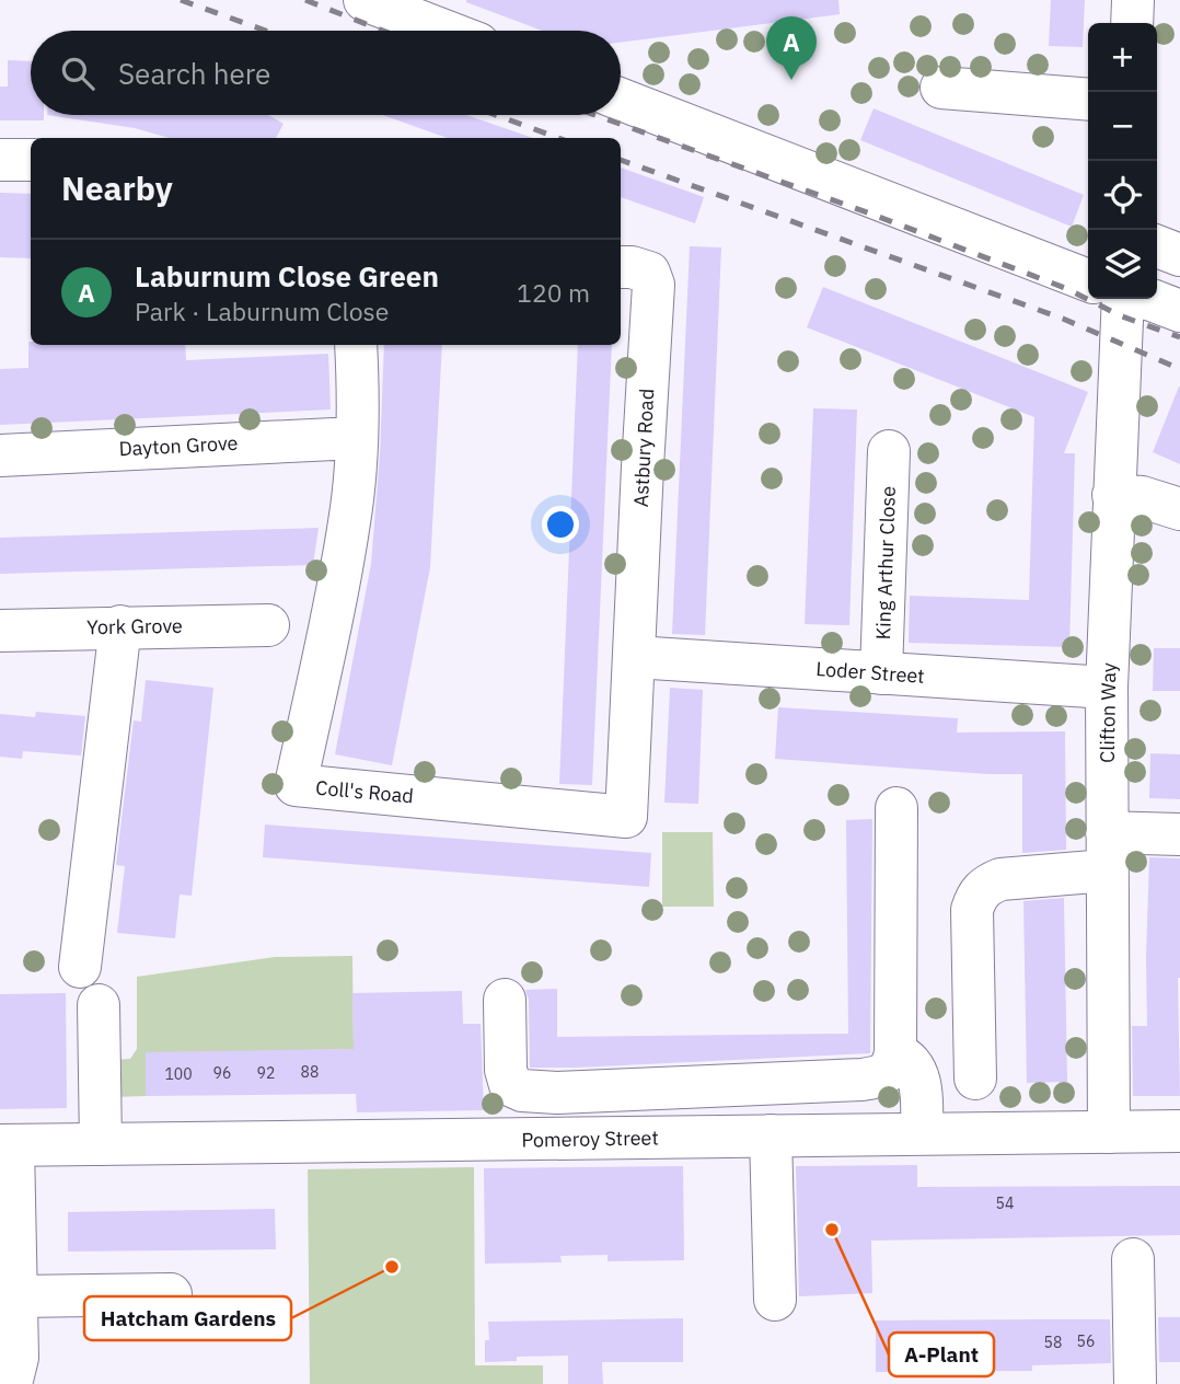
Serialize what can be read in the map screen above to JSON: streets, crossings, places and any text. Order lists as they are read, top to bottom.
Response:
{
  "streets": {
    "street": [
      "Dayton Grove",
      "Astbury Road",
      "King Arthur Close",
      "York Grove",
      "Loder Street",
      "Clifton Way",
      "Coll's Road",
      "Pomeroy Street"
    ]
  },
  "crossings": [
    ["Dayton Grove", "Coll's Road"],
    ["Astbury Road", "Loder Street"],
    ["Astbury Road", "Coll's Road"],
    ["King Arthur Close", "Loder Street"],
    ["Loder Street", "Clifton Way"],
    ["Loder Street", "Coll's Road"],
    ["Clifton Way", "Pomeroy Street"]
  ],
  "places": ["A-Plant", "Hatcham Gardens"],
  "house_numbers": [
    "88",
    "96",
    "92",
    "100",
    "54",
    "56",
    "58"
  ],
  "page": {
    "pins": "A",
    "map_buttons": ["+", "−"],
    "search": "Search here",
    "heading": "Nearby",
    "list": [
      {
        "mark": "A",
        "name": "Laburnum Close Green",
        "note": "Park · Laburnum Close",
        "value": "120 m"
      }
    ]
  }
}
